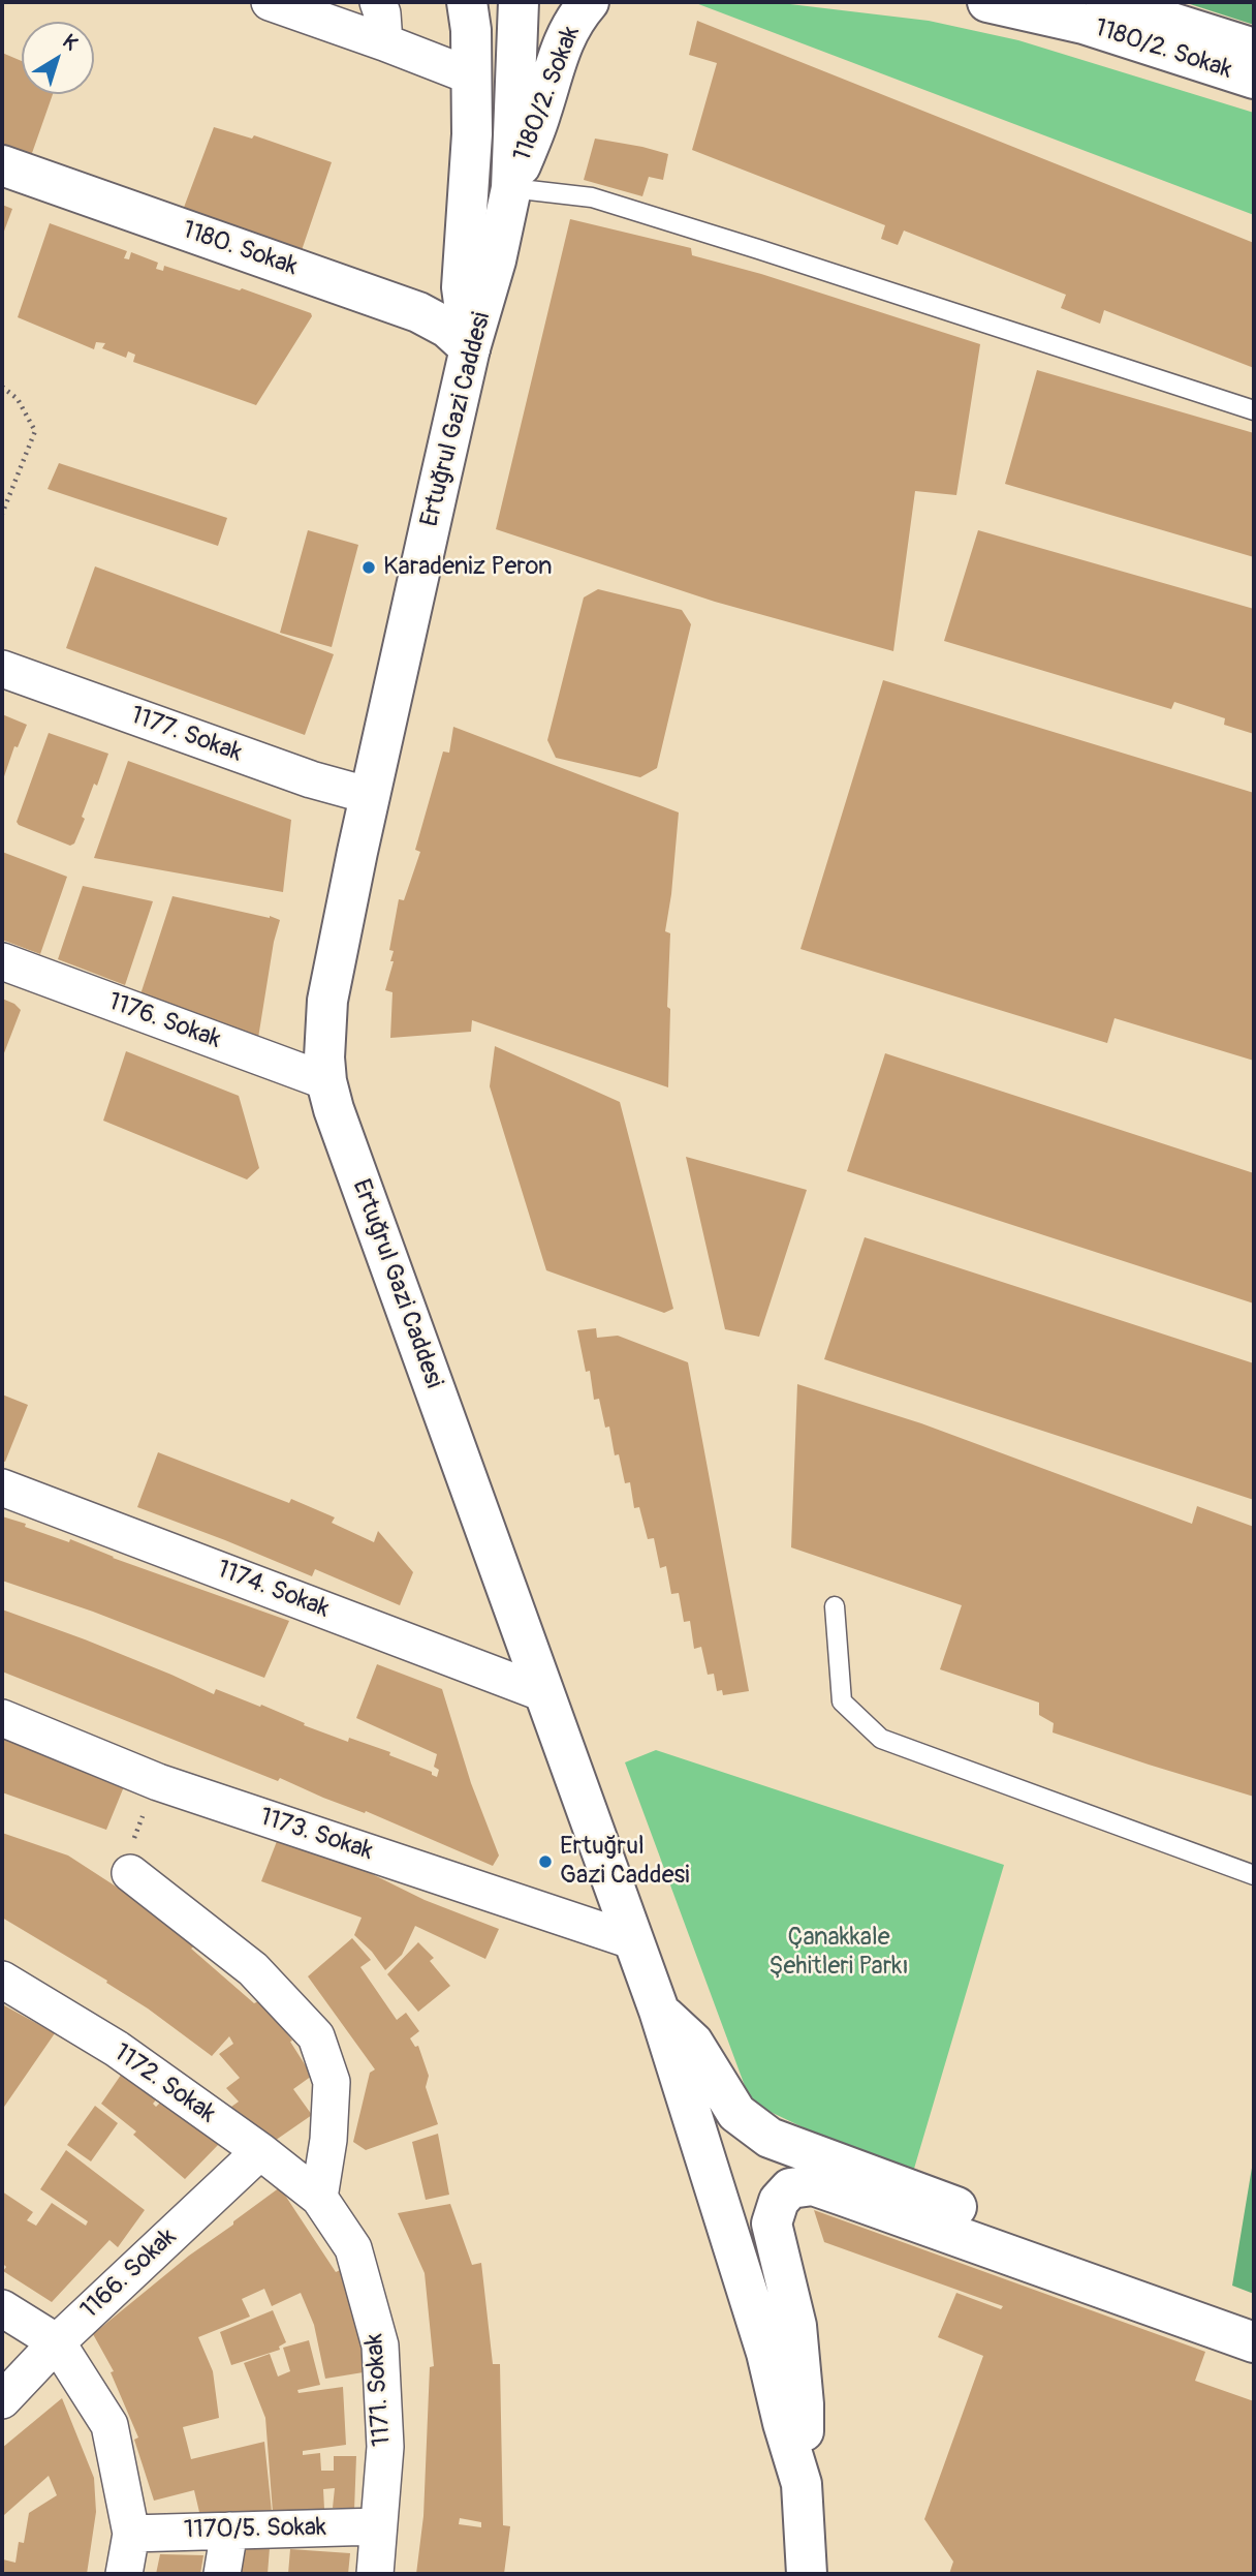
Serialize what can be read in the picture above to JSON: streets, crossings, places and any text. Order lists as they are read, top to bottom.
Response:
{
  "streets": {
    "main road": ["1180/2. Sokak", "1180. Sokak", "Ertuğrul Gazi Caddesi"],
    "street": [
      "1177. Sokak",
      "1176. Sokak",
      "1174. Sokak",
      "1173. Sokak",
      "1172. Sokak",
      "1166. Sokak",
      "1171. Sokak",
      "1170/5. Sokak"
    ]
  },
  "crossings": [
    ["1180/2. Sokak", "Ertuğrul Gazi Caddesi"],
    ["1180. Sokak", "Ertuğrul Gazi Caddesi"],
    ["Ertuğrul Gazi Caddesi", "1177. Sokak"],
    ["Ertuğrul Gazi Caddesi", "1176. Sokak"],
    ["Ertuğrul Gazi Caddesi", "1174. Sokak"],
    ["Ertuğrul Gazi Caddesi", "1173. Sokak"],
    ["1172. Sokak", "1166. Sokak"],
    ["1172. Sokak", "1171. Sokak"],
    ["1171. Sokak", "1170/5. Sokak"]
  ],
  "parks": ["Çanakkale Şehitleri Parkı"],
  "places": ["Karadeniz Peron", "Ertuğrul Gazi Caddesi"],
  "north": "top right"
}
